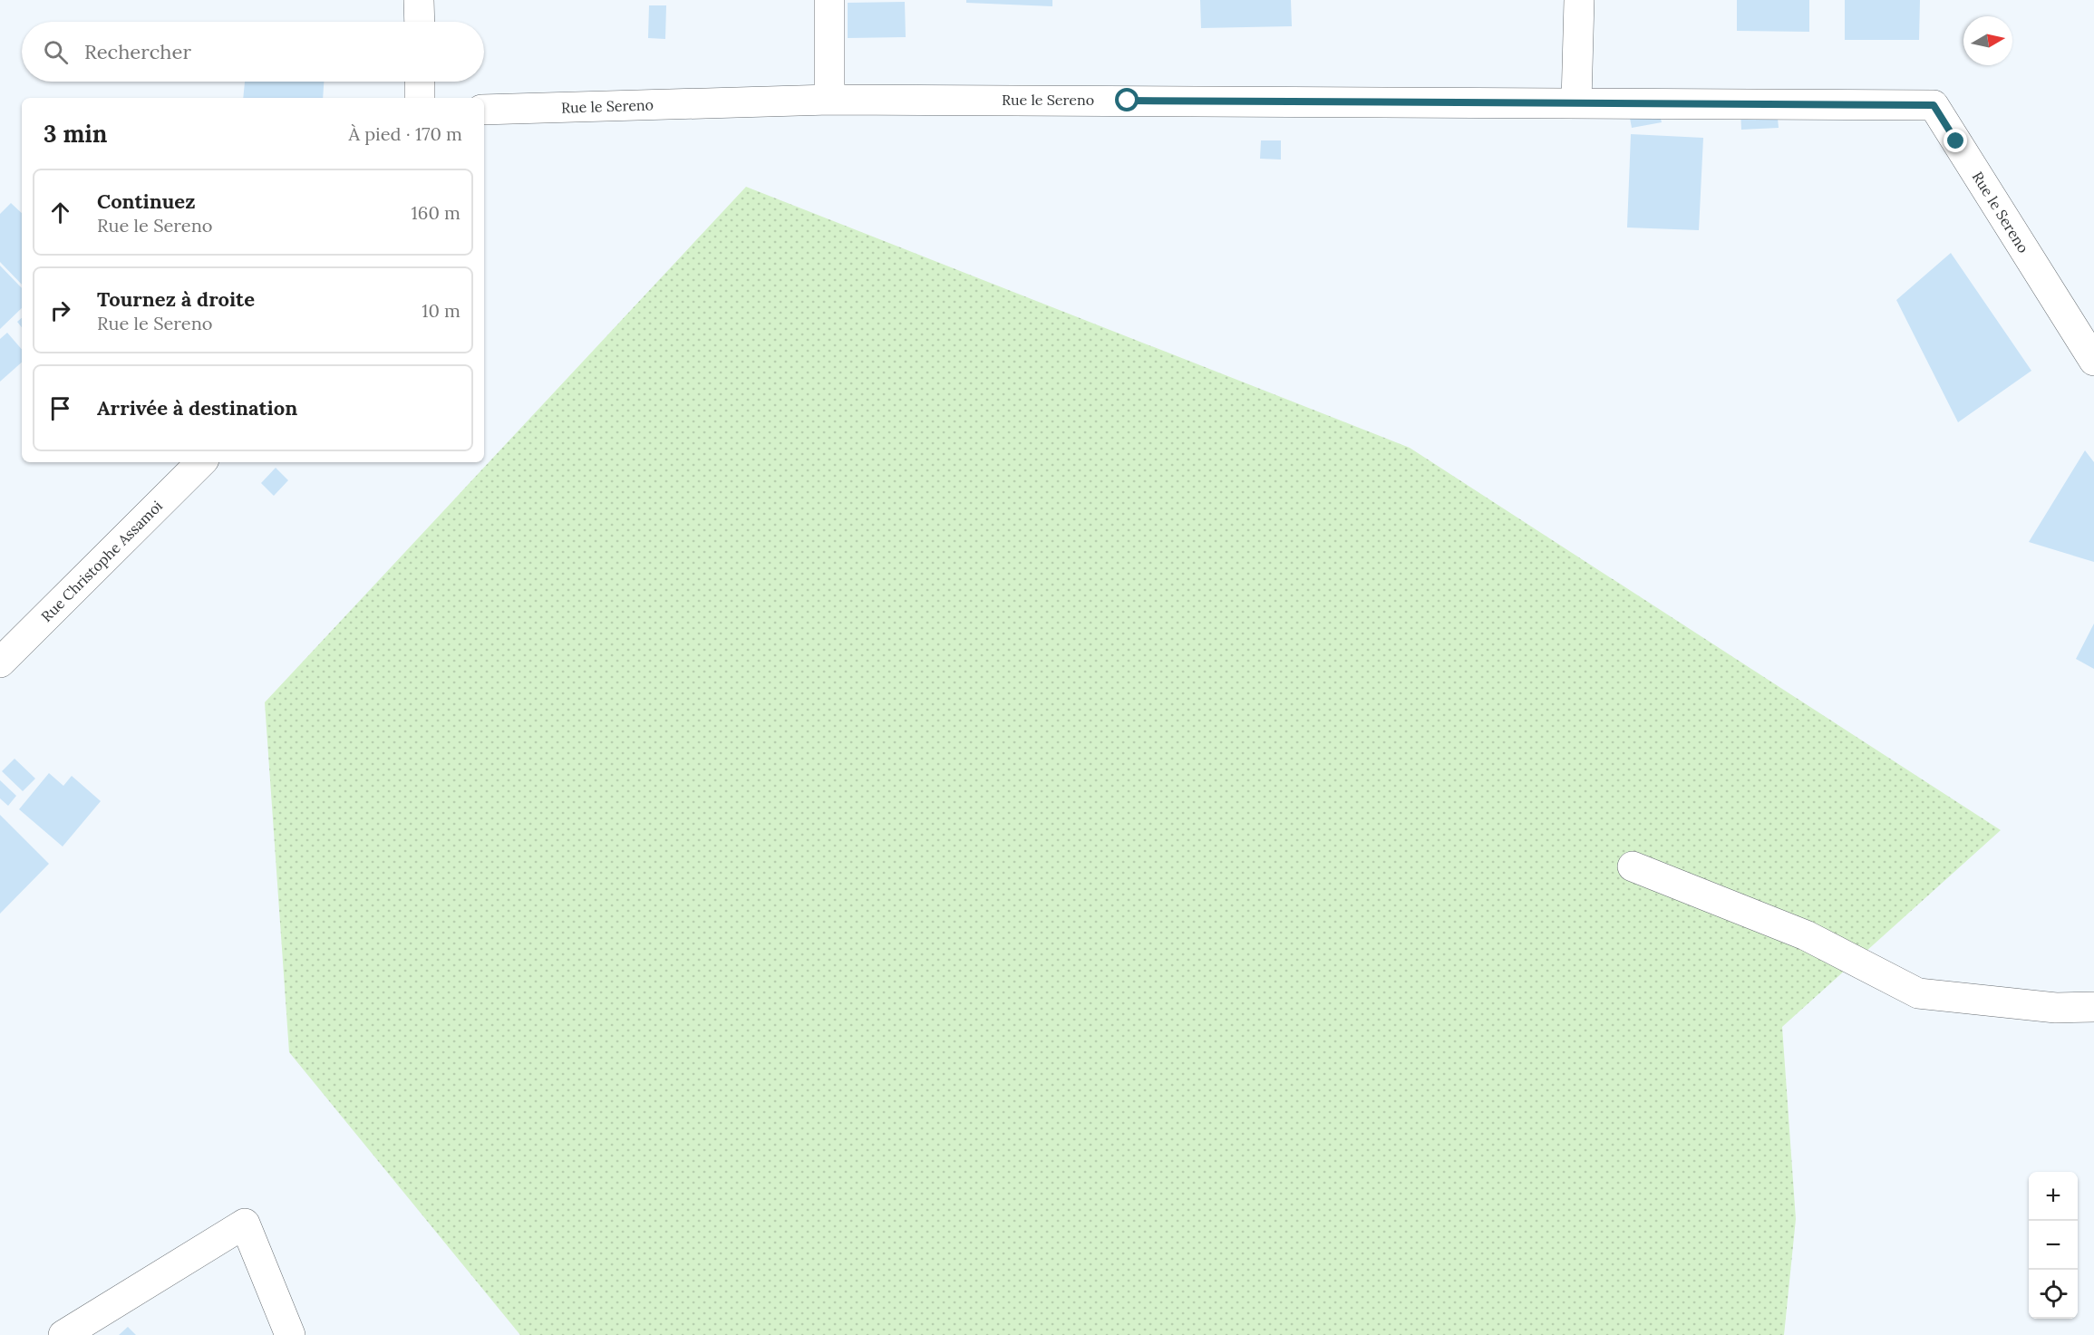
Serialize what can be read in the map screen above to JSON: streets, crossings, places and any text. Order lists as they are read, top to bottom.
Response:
{
  "streets": {
    "street": ["Rue le Sereno", "Rue Christophe Assamoi"]
  },
  "north": "right",
  "page": {
    "search": "Rechercher",
    "heading": ["3 min", "À pied · 170 m"],
    "list": [
      ["Continuez", "Rue le Sereno", "160 m"],
      ["Tournez à droite", "Rue le Sereno", "10 m"],
      "Arrivée à destination"
    ],
    "map_buttons": ["+", "−"]
  }
}
